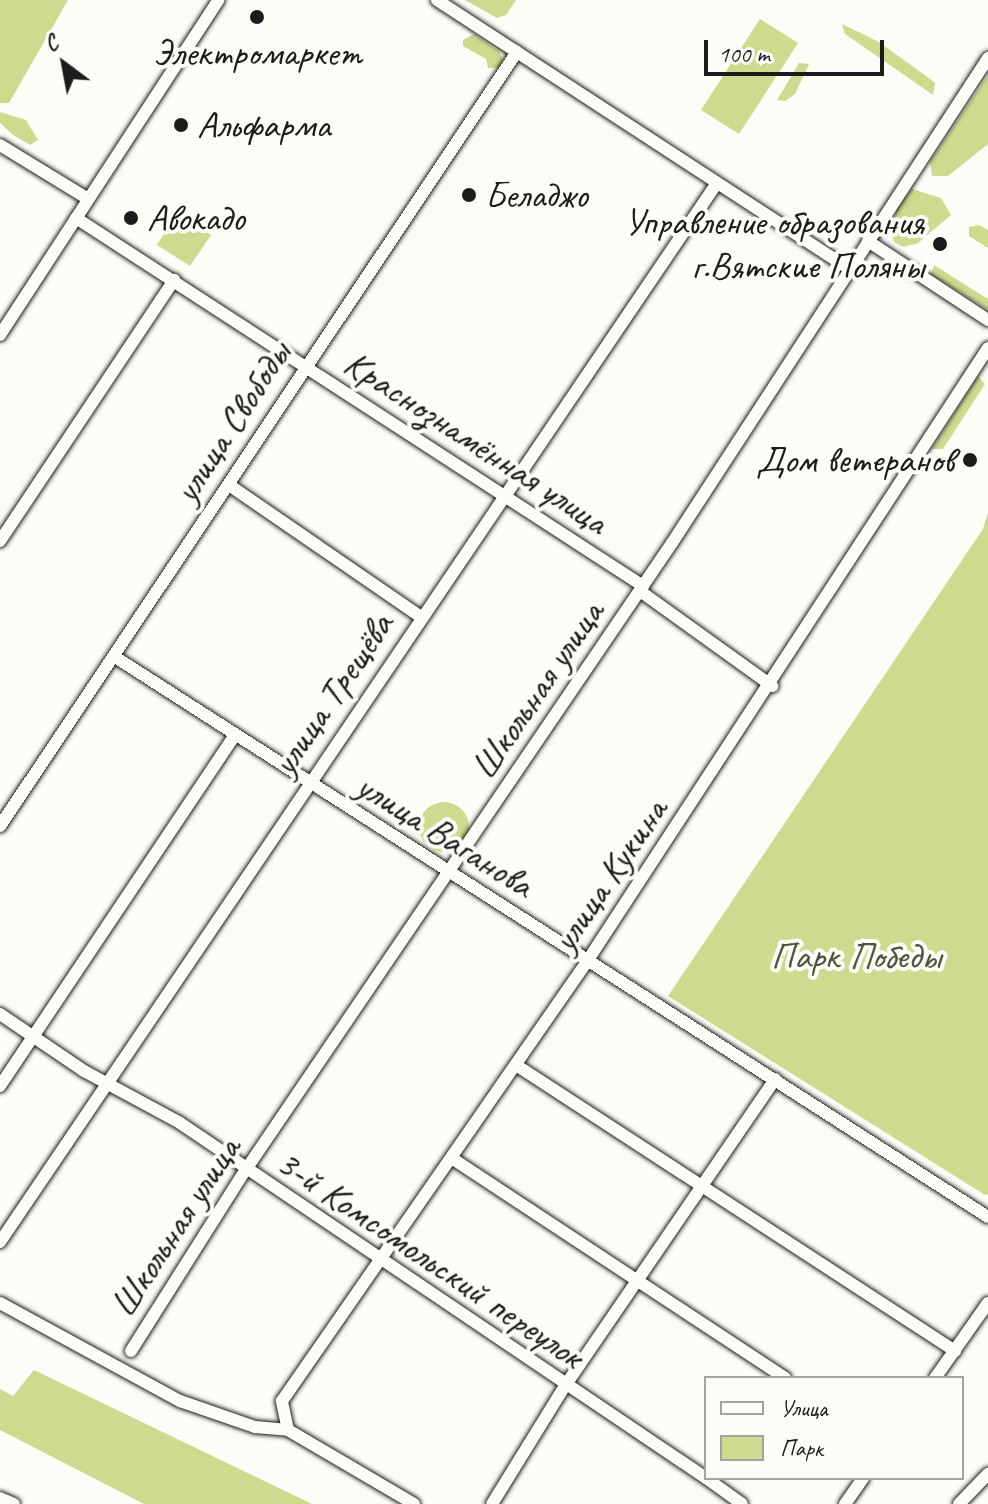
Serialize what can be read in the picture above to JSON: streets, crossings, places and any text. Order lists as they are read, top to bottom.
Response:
{
  "streets": {
    "street": [
      "улица Свободы",
      "Краснознамённая улица",
      "Школьная улица",
      "улица Трещёва",
      "улица Ваганова",
      "улица Кукина",
      "3-й Комсомольский переулок"
    ]
  },
  "crossings": [
    ["улица Свободы", "Краснознамённая улица"],
    ["улица Свободы", "улица Ваганова"],
    ["Краснознамённая улица", "Школьная улица"],
    ["Краснознамённая улица", "улица Трещёва"],
    ["Краснознамённая улица", "улица Кукина"],
    ["Школьная улица", "улица Ваганова"],
    ["Школьная улица", "3-й Комсомольский переулок"],
    ["улица Трещёва", "улица Ваганова"],
    ["улица Трещёва", "3-й Комсомольский переулок"],
    ["улица Ваганова", "улица Кукина"],
    ["улица Кукина", "3-й Комсомольский переулок"]
  ],
  "parks": ["Парк Победы"],
  "places": [
    "Электромаркет",
    "Альфарма",
    "Беладжо",
    "Авокадо",
    "Управление образования г.Вятские Поляны",
    "Дом ветеранов"
  ],
  "legend": ["Улица", "Парк"],
  "scale_bar": "100 m",
  "north": "top left"
}
